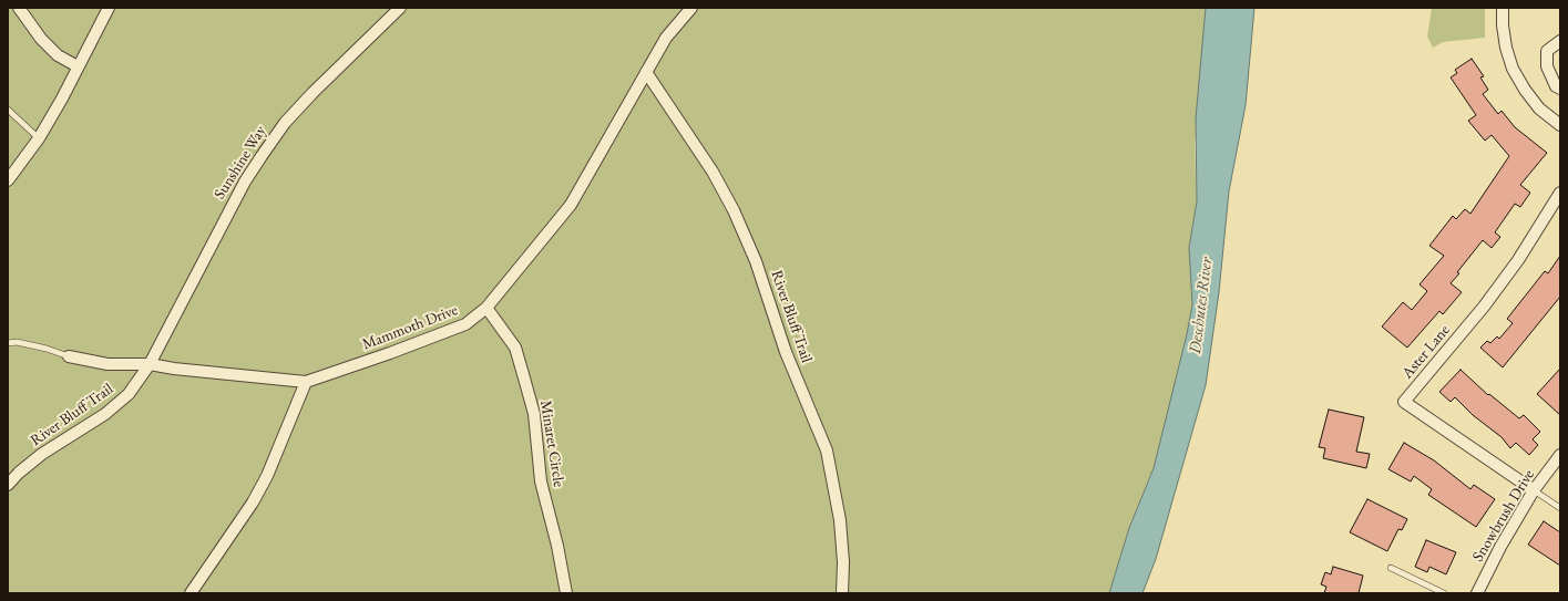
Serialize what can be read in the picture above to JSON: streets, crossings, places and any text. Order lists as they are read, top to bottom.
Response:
{
  "streets": {
    "street": [
      "Sunshine Way",
      "River Bluff Trail",
      "Mammoth Drive",
      "Aster Lane",
      "Minaret Circle",
      "Snowbrush Drive"
    ]
  },
  "crossings": [
    ["Sunshine Way", "River Bluff Trail"],
    ["Sunshine Way", "Mammoth Drive"],
    ["River Bluff Trail", "Mammoth Drive"],
    ["Mammoth Drive", "Minaret Circle"],
    ["Aster Lane", "Snowbrush Drive"]
  ],
  "water": ["Deschutes River"]
}
